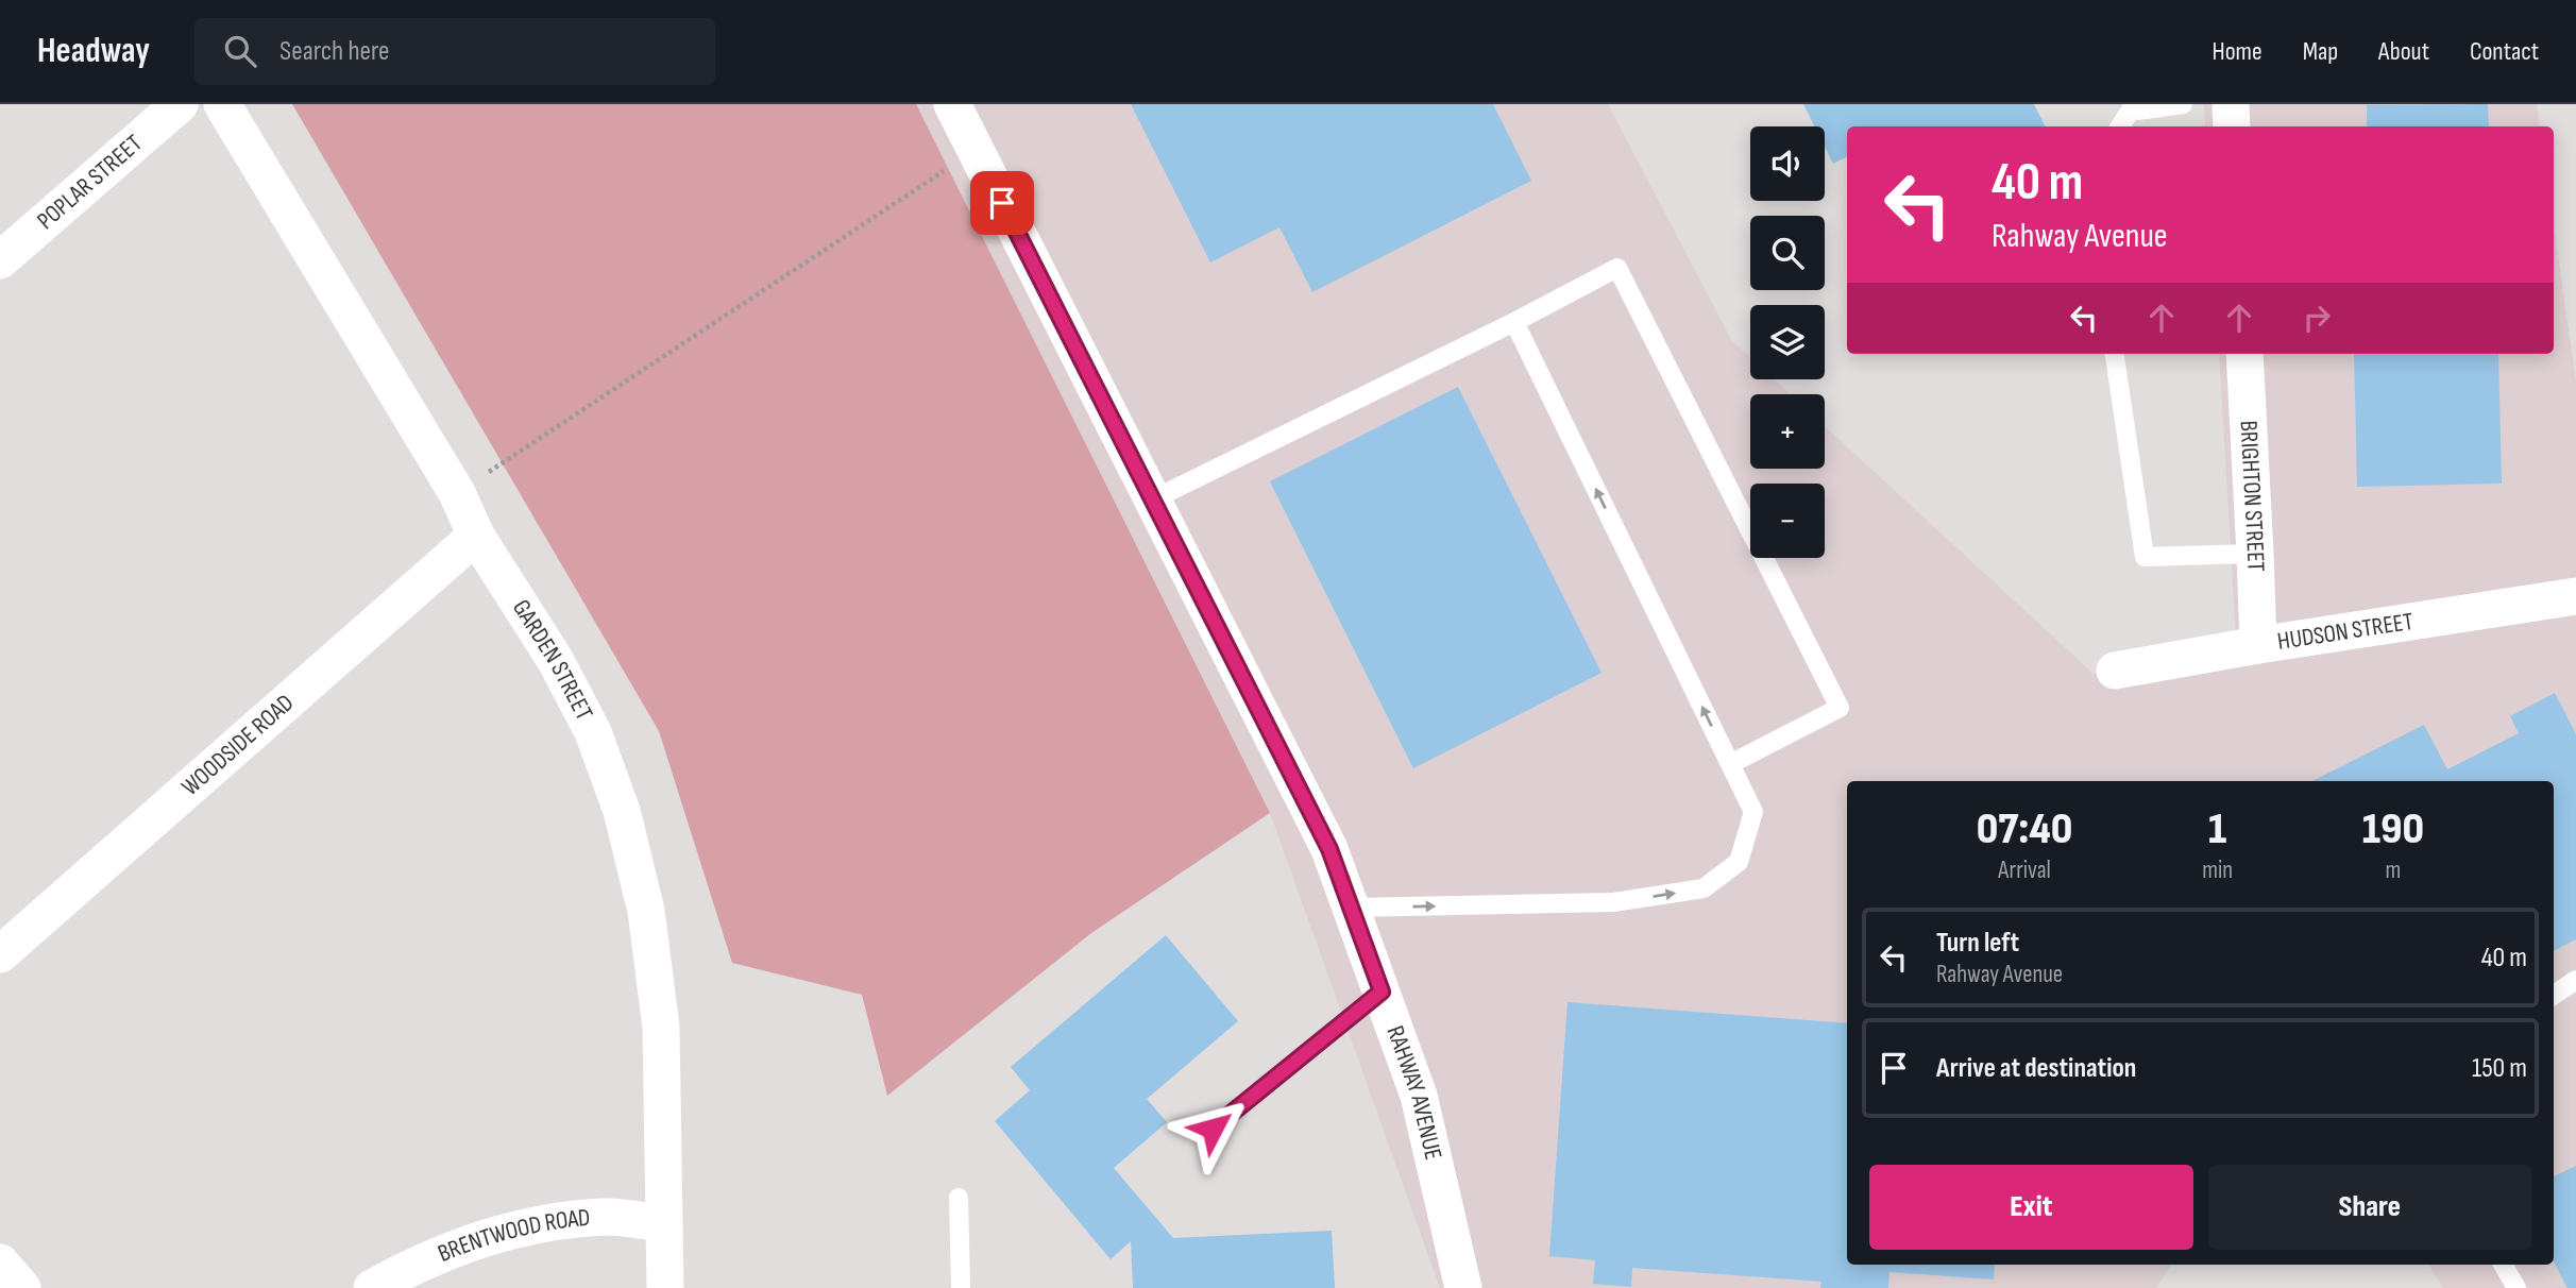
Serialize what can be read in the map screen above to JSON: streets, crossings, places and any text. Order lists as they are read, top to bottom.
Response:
{
  "streets": {
    "street": [
      "POPLAR STREET",
      "BRIGHTON STREET",
      "HUDSON STREET",
      "GARDEN STREET",
      "WOODSIDE ROAD",
      "RAHWAY AVENUE",
      "BRENTWOOD ROAD"
    ]
  },
  "crossings": [
    ["BRIGHTON STREET", "HUDSON STREET"],
    ["GARDEN STREET", "WOODSIDE ROAD"],
    ["GARDEN STREET", "BRENTWOOD ROAD"]
  ],
  "page": {
    "header": "Headway",
    "search": "Search here",
    "nav": [
      "Home",
      "Map",
      "About",
      "Contact"
    ],
    "map_buttons": ["+", "−"],
    "turn": ["40 m", "Rahway Avenue"],
    "eta": [
      "07:40",
      "Arrival",
      "1",
      "min",
      "190",
      "m"
    ],
    "list": [
      {
        "name": "Turn left",
        "note": "Rahway Avenue",
        "value": "40 m"
      },
      {
        "name": "Arrive at destination",
        "value": "150 m"
      }
    ],
    "buttons": ["Exit", "Share"]
  }
}
